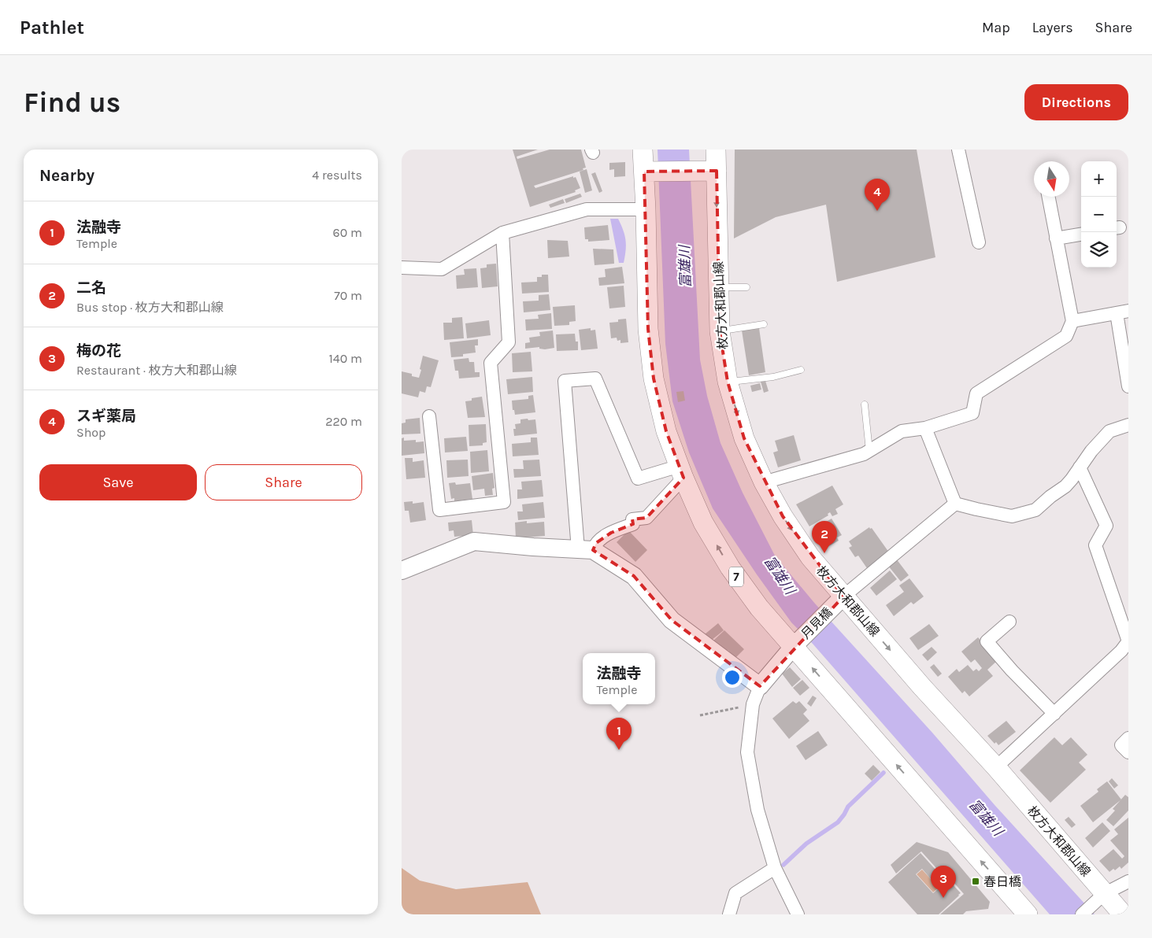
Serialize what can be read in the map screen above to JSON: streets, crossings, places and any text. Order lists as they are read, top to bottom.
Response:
{
  "streets": {
    "main road": ["枚方大和郡山線", "7"],
    "street": ["月見橋"]
  },
  "crossings": [
    ["枚方大和郡山線", "月見橋"],
    ["7", "月見橋"]
  ],
  "water": ["富雄川"],
  "places": {
    "transit": ["春日橋"]
  },
  "north": "bottom",
  "page": {
    "header": "Pathlet",
    "nav": ["Map", "Layers", "Share"],
    "buttons": [
      "Directions",
      ["Save", "Share"]
    ],
    "title": "Find us",
    "heading": ["Nearby", "4 results"],
    "map_buttons": ["+", "−"],
    "pins": [
      "4",
      "2",
      "1",
      "3"
    ],
    "list": [
      {
        "mark": "1",
        "name": "法融寺",
        "note": "Temple",
        "value": "60 m"
      },
      {
        "mark": "2",
        "name": "二名",
        "note": "Bus stop · 枚方大和郡山線",
        "value": "70 m"
      },
      {
        "mark": "3",
        "name": "梅の花",
        "note": "Restaurant · 枚方大和郡山線",
        "value": "140 m"
      },
      {
        "mark": "4",
        "name": "スギ薬局",
        "note": "Shop",
        "value": "220 m"
      }
    ],
    "popup": ["法融寺", "Temple"]
  }
}
